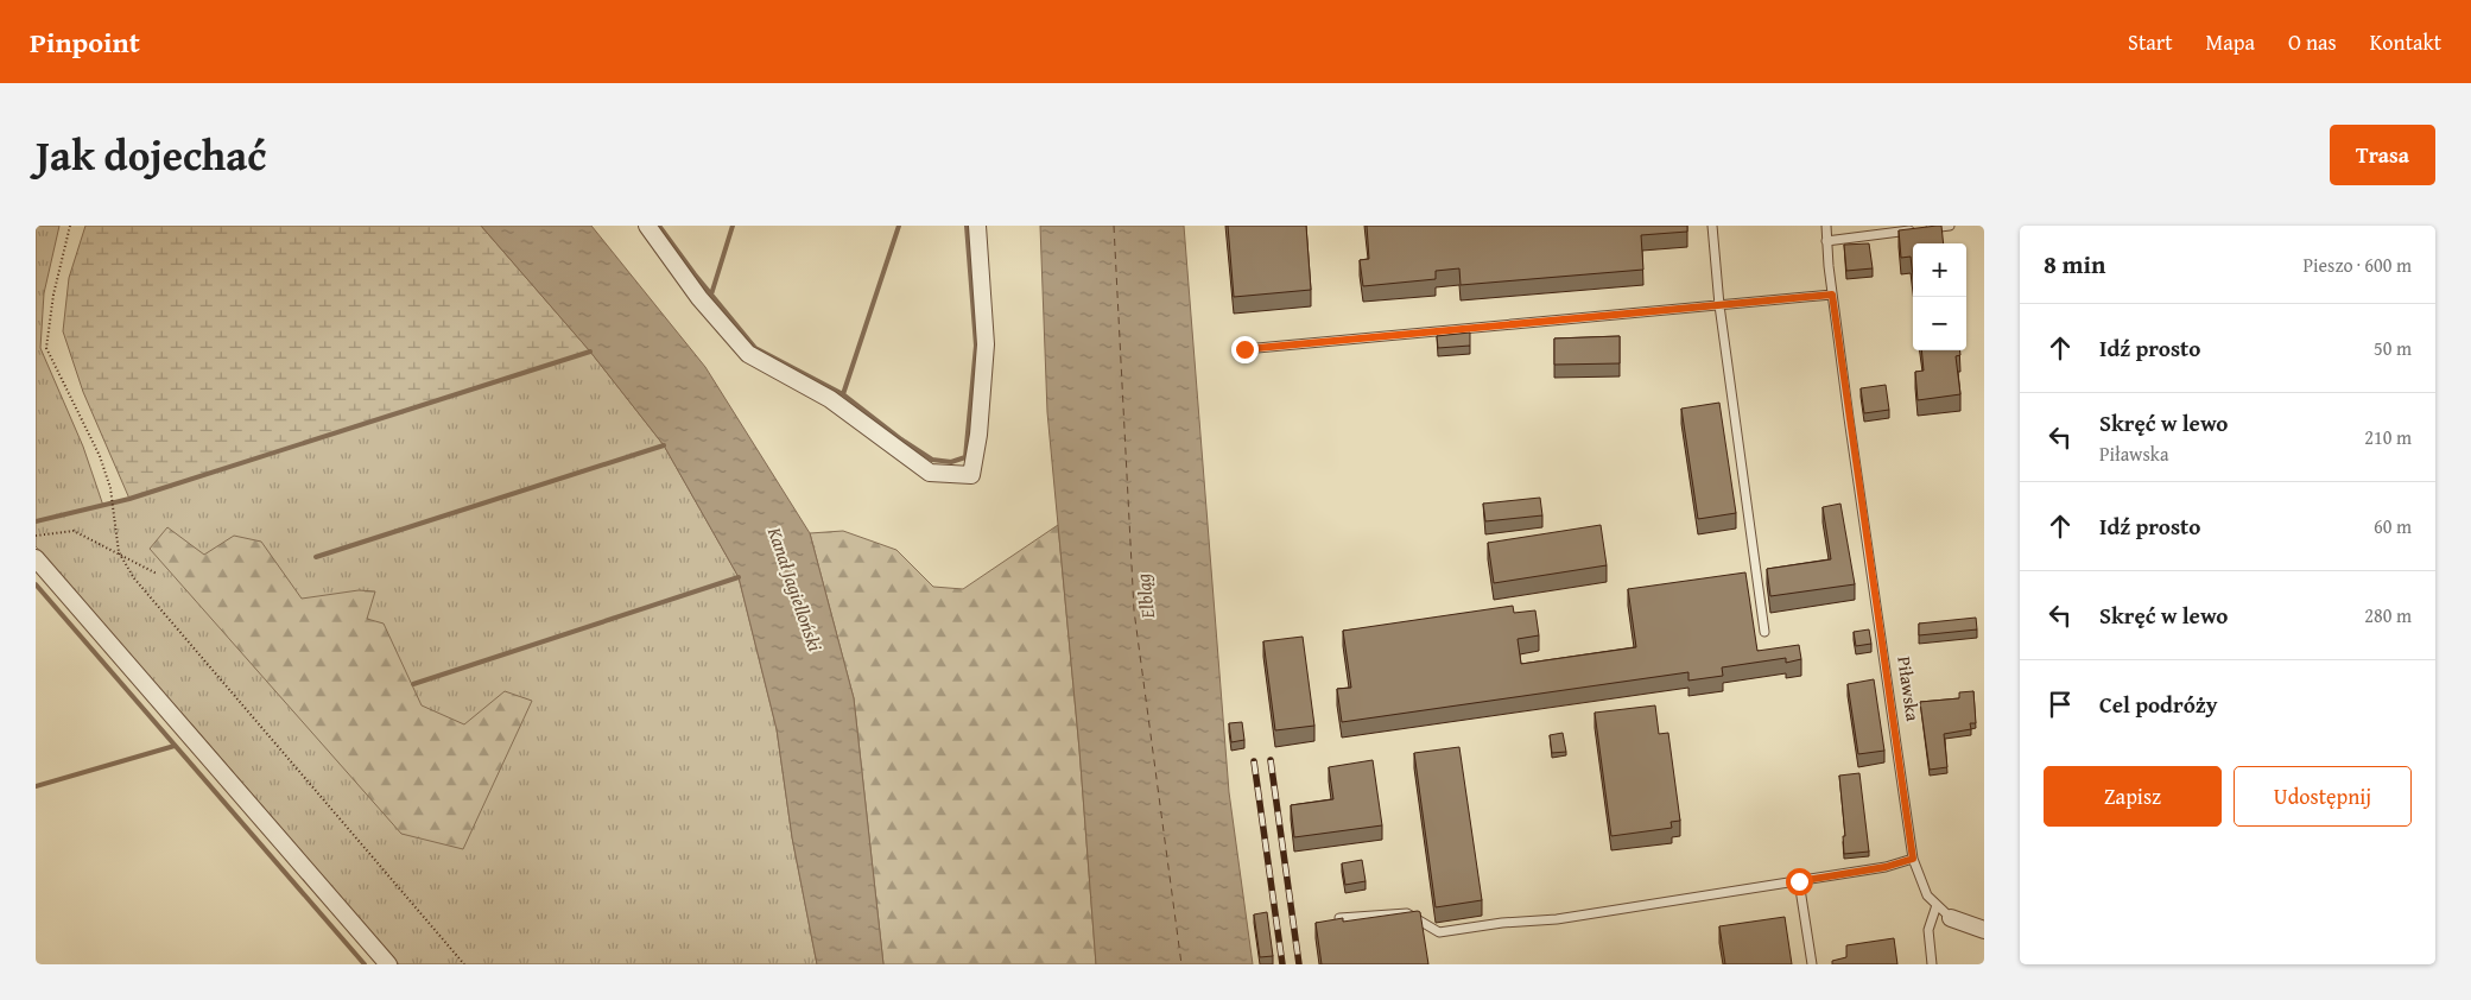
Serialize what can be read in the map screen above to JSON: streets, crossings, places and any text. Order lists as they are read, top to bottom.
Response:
{
  "streets": {
    "street": ["Piławska"]
  },
  "water": ["Kanał Jagielloński", "Elbląg"],
  "page": {
    "header": "Pinpoint",
    "nav": [
      "Start",
      "Mapa",
      "O nas",
      "Kontakt"
    ],
    "title": "Jak dojechać",
    "buttons": [
      "Trasa",
      ["Zapisz", "Udostępnij"]
    ],
    "heading": ["8 min", "Pieszo · 600 m"],
    "map_buttons": ["+", "−"],
    "list": [
      ["Idź prosto", "50 m"],
      ["Skręć w lewo", "Piławska", "210 m"],
      ["Idź prosto", "60 m"],
      ["Skręć w lewo", "280 m"],
      "Cel podróży"
    ]
  }
}
